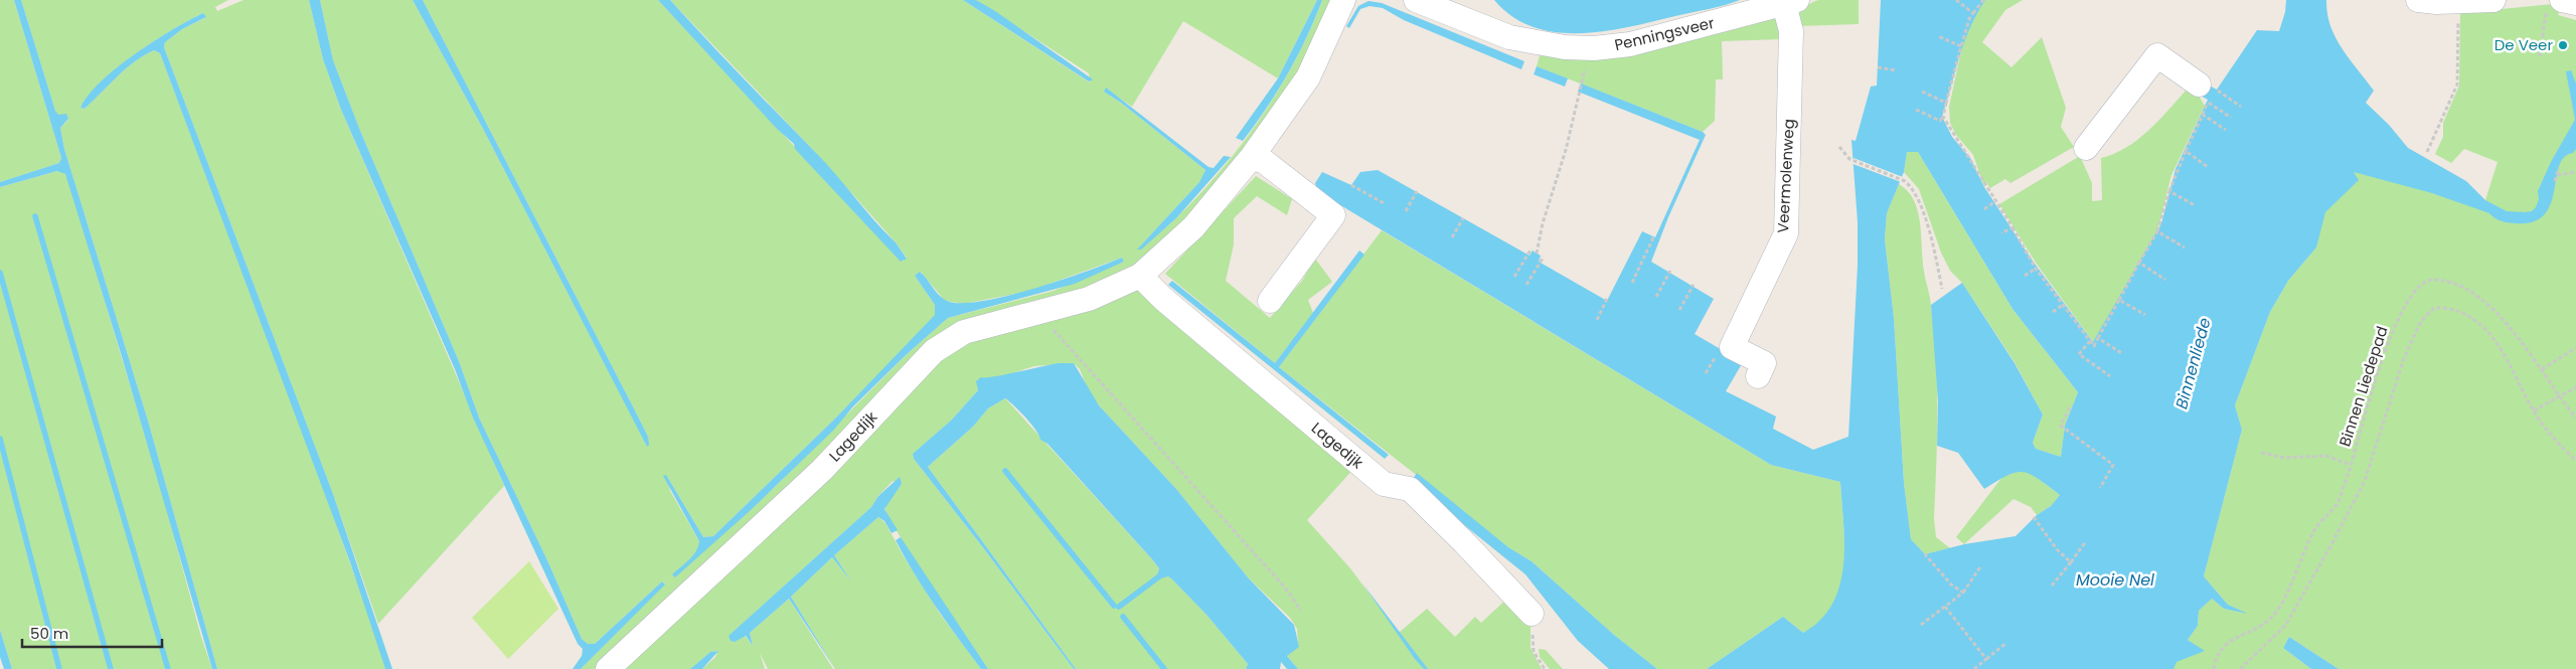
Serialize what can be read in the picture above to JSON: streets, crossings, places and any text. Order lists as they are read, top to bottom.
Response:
{
  "streets": {
    "street": ["Penningsveer", "Veermolenweg", "Lagedijk"],
    "path": ["Binnen Liedepad"]
  },
  "crossings": [
    ["Penningsveer", "Veermolenweg"]
  ],
  "water": ["Binnenliede", "Mooie Nel"],
  "places": ["De Veer"],
  "scale_bar": "50 m"
}
